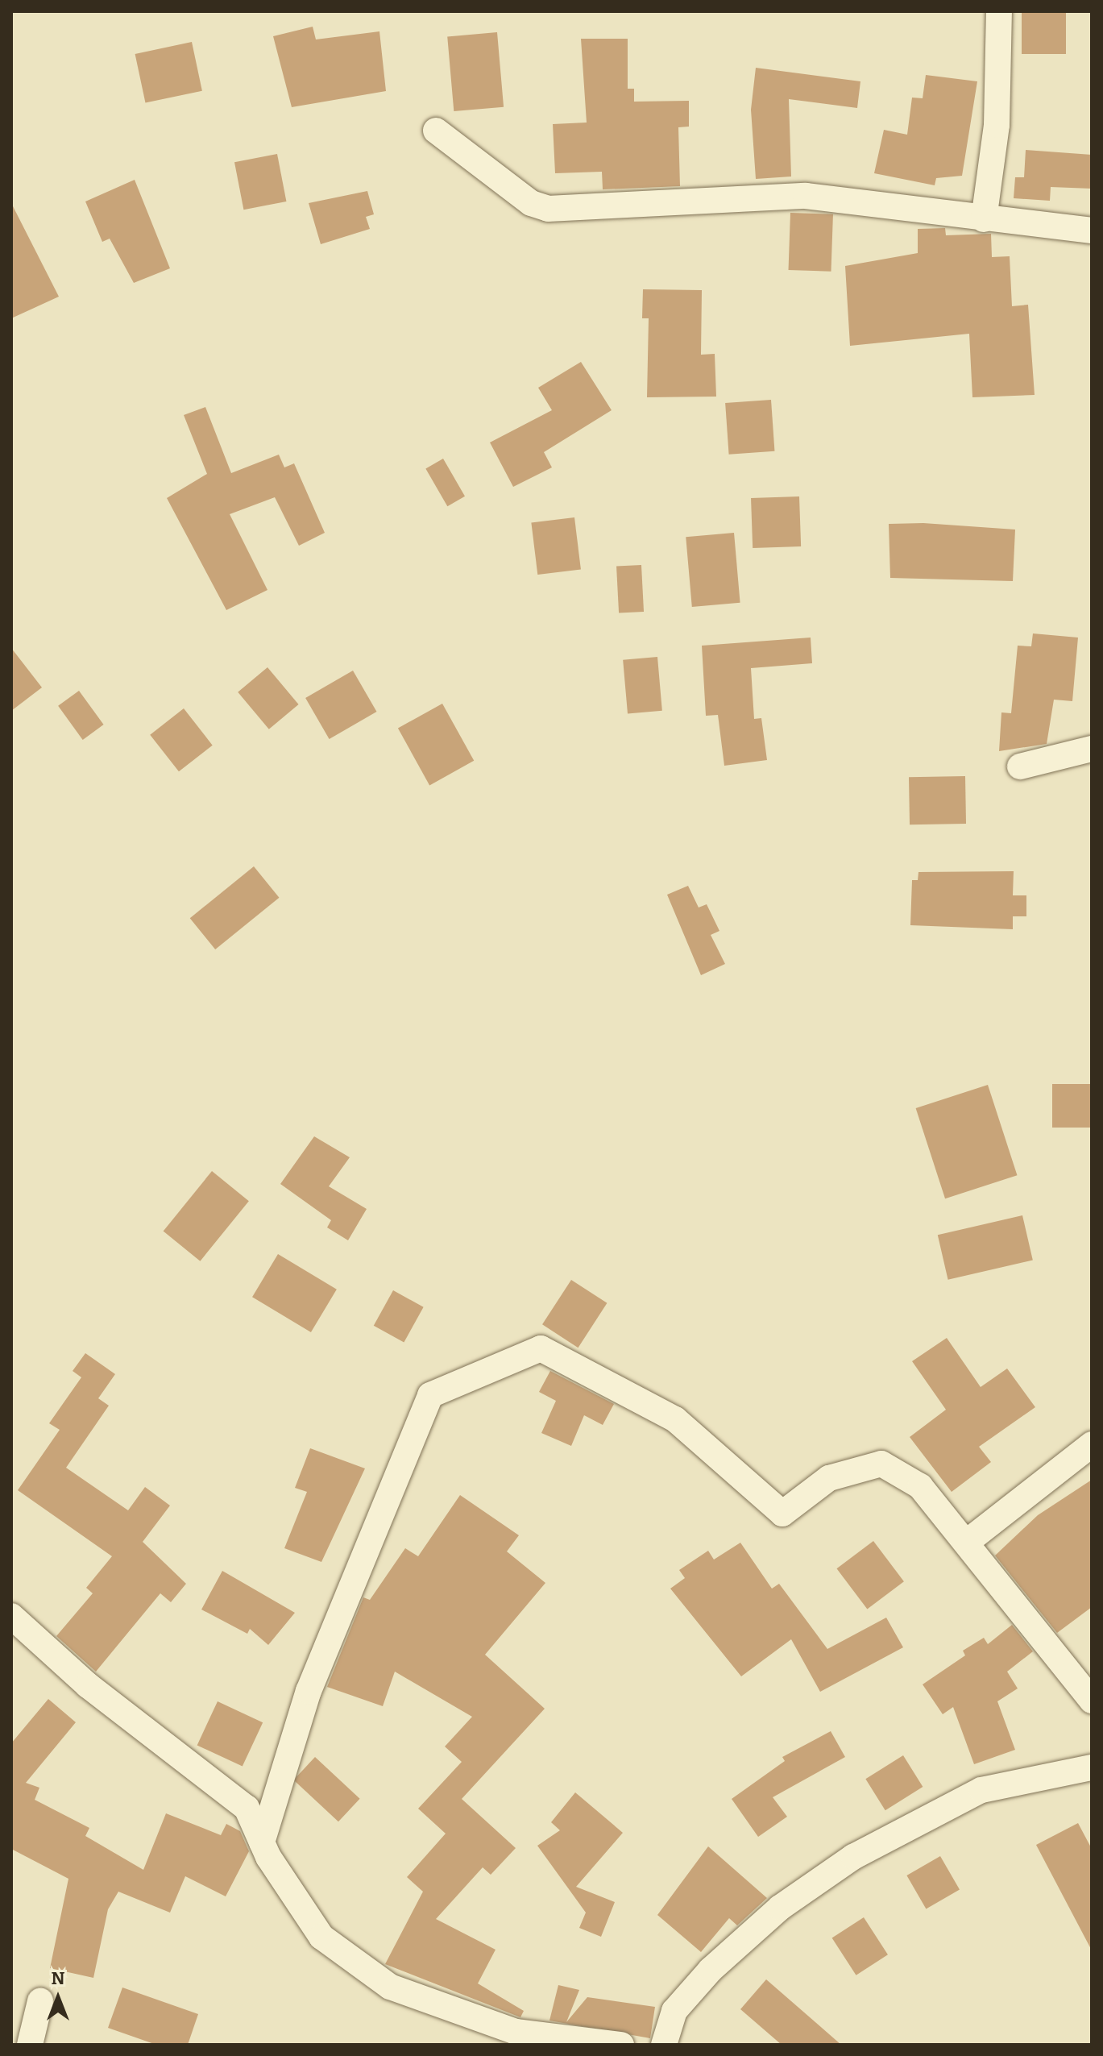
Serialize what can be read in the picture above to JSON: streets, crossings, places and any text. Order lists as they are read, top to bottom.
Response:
{
  "north": "top"
}
